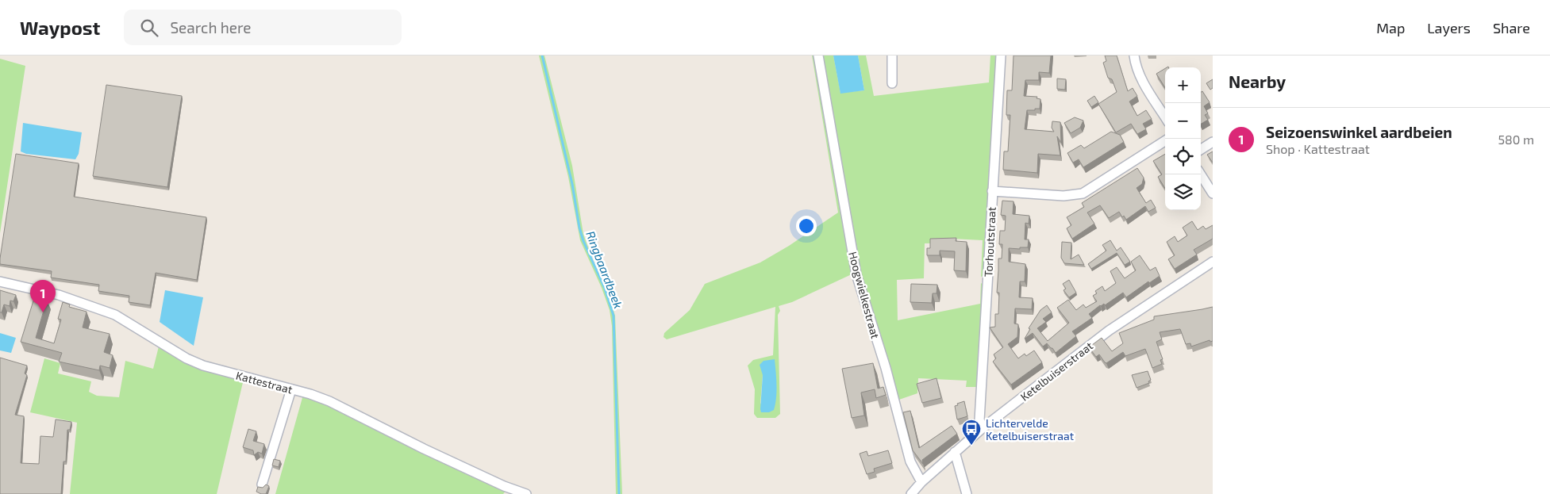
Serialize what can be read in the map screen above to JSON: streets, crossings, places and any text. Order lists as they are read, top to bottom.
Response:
{
  "streets": {
    "street": [
      "Torhoutstraat",
      "Hoogwielkestraat",
      "Ketelbuiserstraat",
      "Kattestraat"
    ]
  },
  "crossings": [
    ["Torhoutstraat", "Ketelbuiserstraat"],
    ["Hoogwielkestraat", "Ketelbuiserstraat"]
  ],
  "water": ["Ringbaardbeek"],
  "places": {
    "bus stop": ["Lichtervelde Ketelbuiserstraat"]
  },
  "page": {
    "header": "Waypost",
    "search": "Search here",
    "nav": ["Map", "Layers", "Share"],
    "heading": "Nearby",
    "map_buttons": ["+", "−"],
    "list": [
      {
        "mark": "1",
        "name": "Seizoenswinkel aardbeien",
        "note": "Shop · Kattestraat",
        "value": "580 m"
      }
    ],
    "pins": "1"
  }
}
